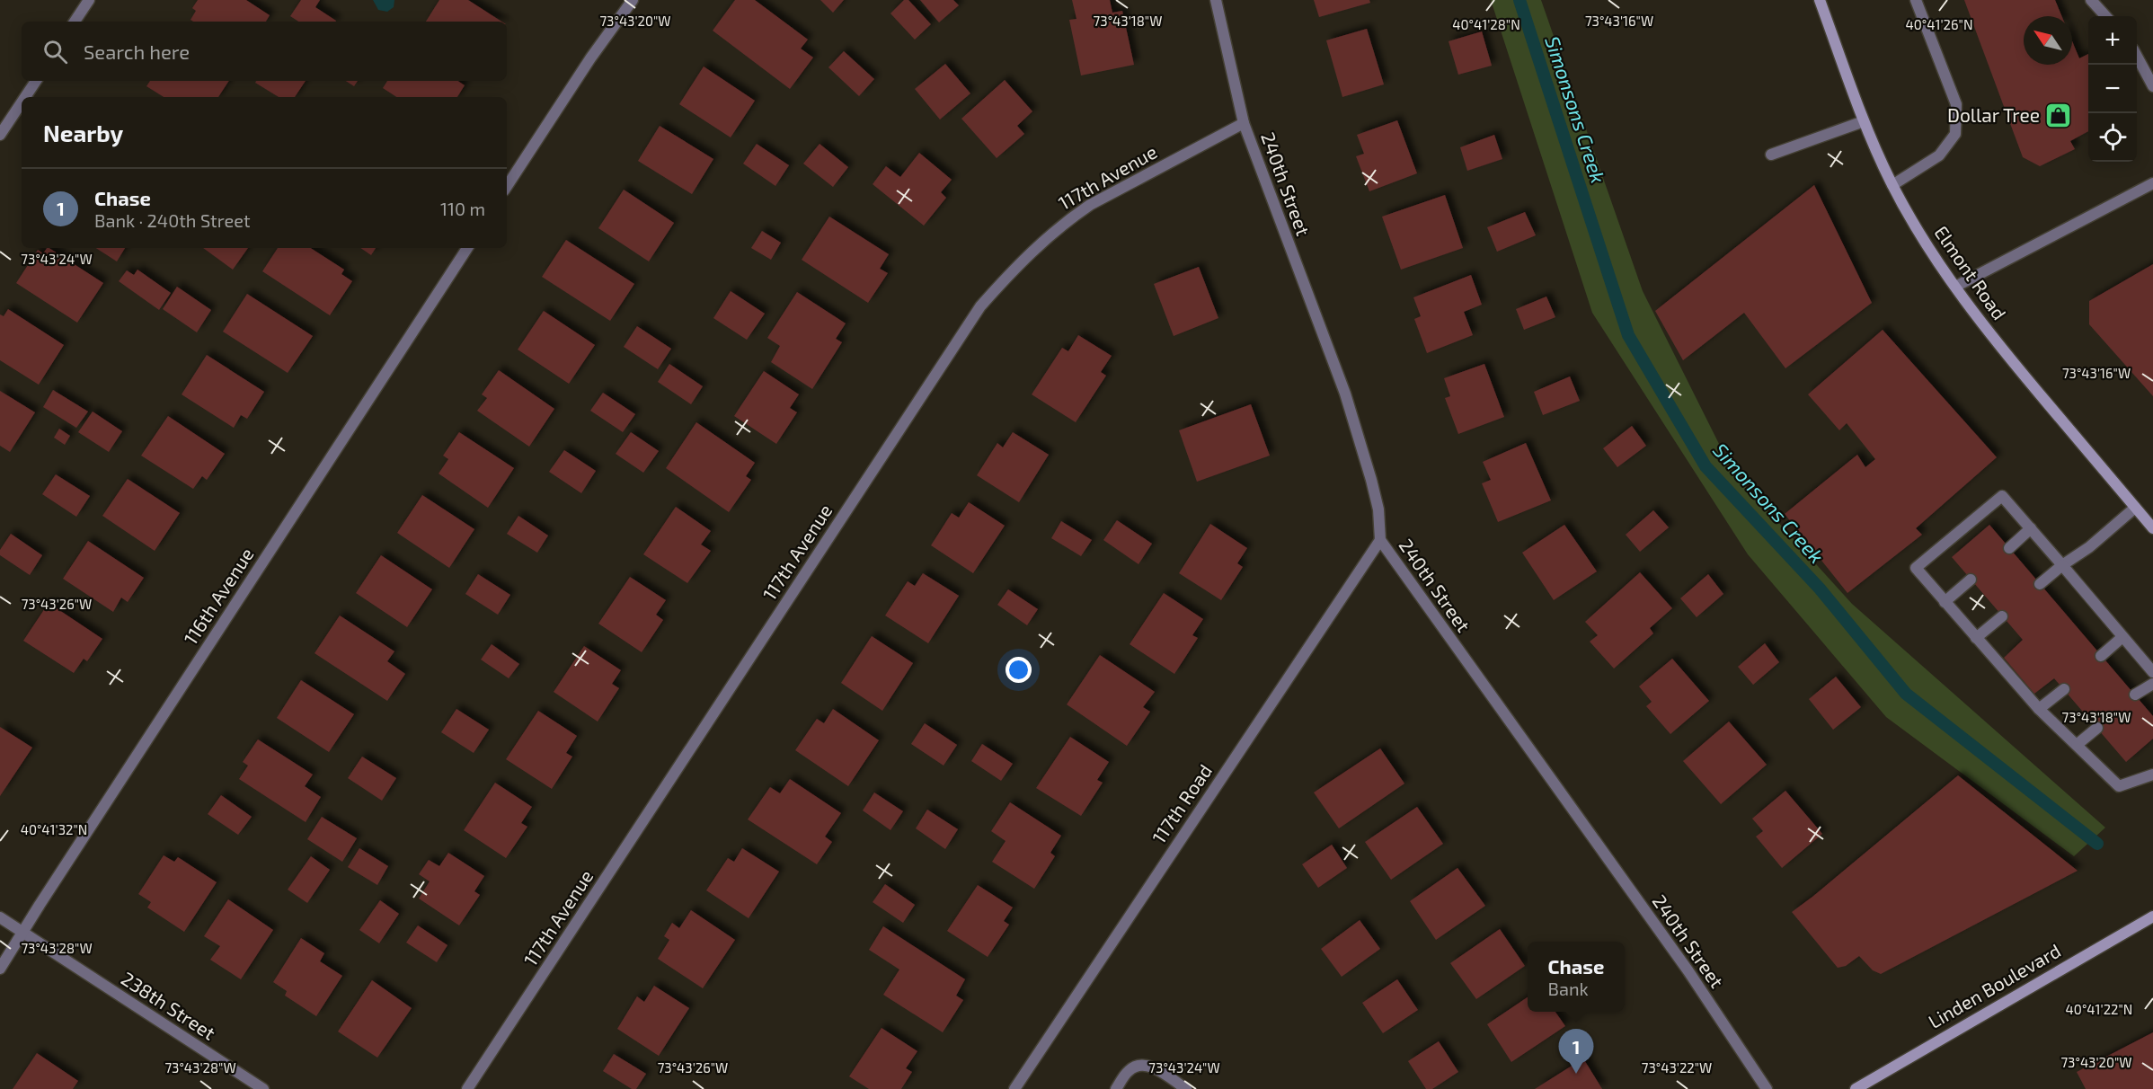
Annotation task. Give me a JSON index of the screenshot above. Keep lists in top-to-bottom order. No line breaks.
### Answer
{"streets":{"main road":["Elmont Road","Linden Boulevard"],"street":["117th Avenue","240th Street","116th Avenue","117th Road","238th Street"]},"crossings":[["117th Avenue","240th Street"],["240th Street","117th Road"],["116th Avenue","238th Street"]],"water":["Simonsons Creek"],"places":{"shop":["Dollar Tree"]},"north":"top left","page":{"map_buttons":["+","−"],"search":"Search here","heading":"Nearby","list":[{"mark":"1","name":"Chase","note":"Bank · 240th Street","value":"110 m"}],"popup":["Chase","Bank"],"pins":"1"},"coordinates":["73°43'18\"W","73°43'16\"W","73°43'20\"W","40°41'28\"N","40°41'26\"N","73°43'24\"W","73°43'26\"W","40°41'32\"N","73°43'28\"W","40°41'22\"N","73°43'22\"W"]}
